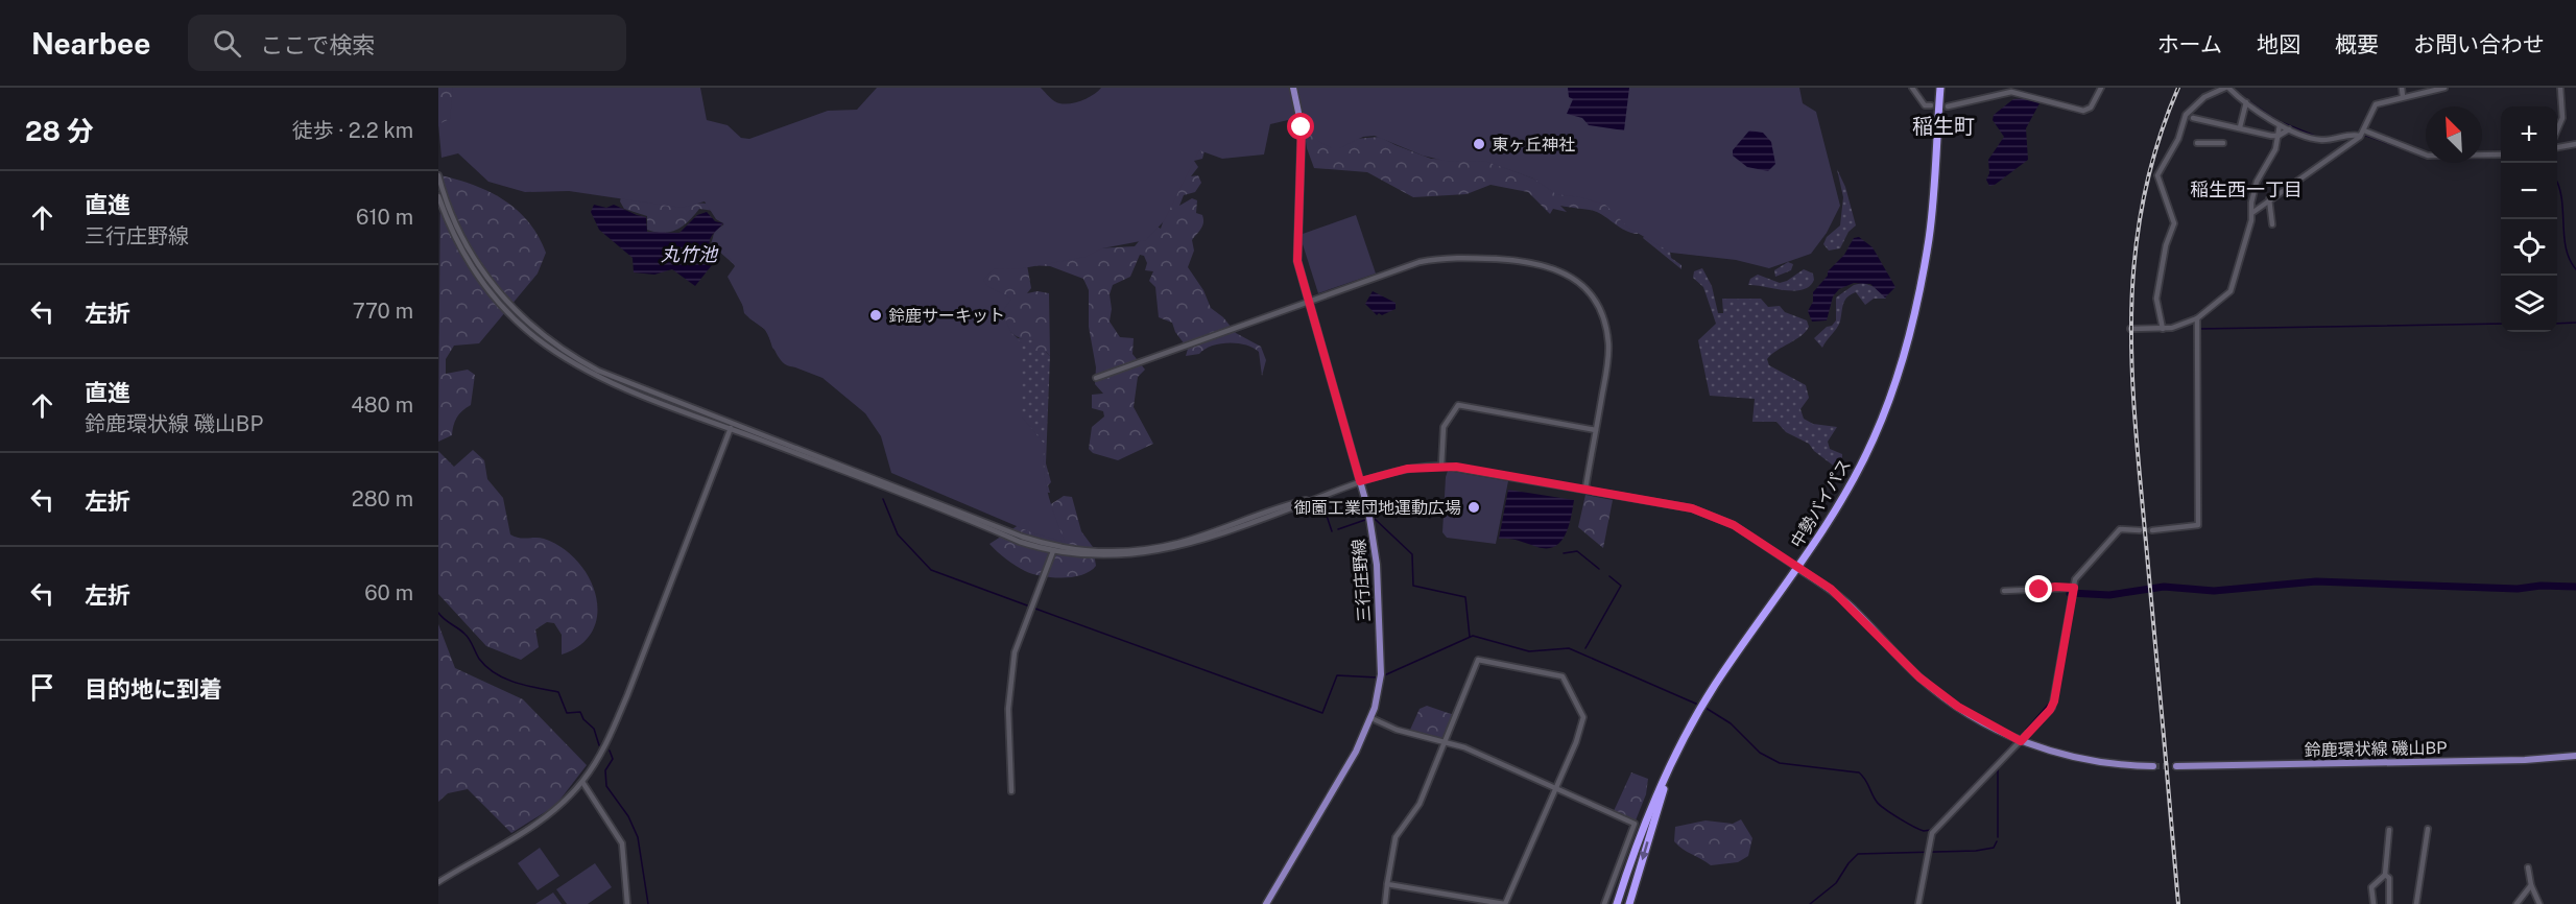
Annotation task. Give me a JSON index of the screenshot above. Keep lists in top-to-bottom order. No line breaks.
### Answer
{"streets":{"highway":["中勢バイパス"],"main road":["三行庄野線","鈴鹿環状線 磯山BP"]},"districts":["稲生町","稲生西一丁目"],"water":["丸竹池"],"places":["東ヶ丘神社","鈴鹿サーキット","御薗工業団地運動広場"],"north":"top left","page":{"header":"Nearbee","search":"ここで検索","nav":["ホーム","地図","概要","お問い合わせ"],"heading":["28 分","徒歩 · 2.2 km"],"map_buttons":["+","−"],"list":[["直進","三行庄野線","610 m"],["左折","770 m"],["直進","鈴鹿環状線 磯山BP","480 m"],["左折","280 m"],["左折","60 m"],"目的地に到着"]}}
